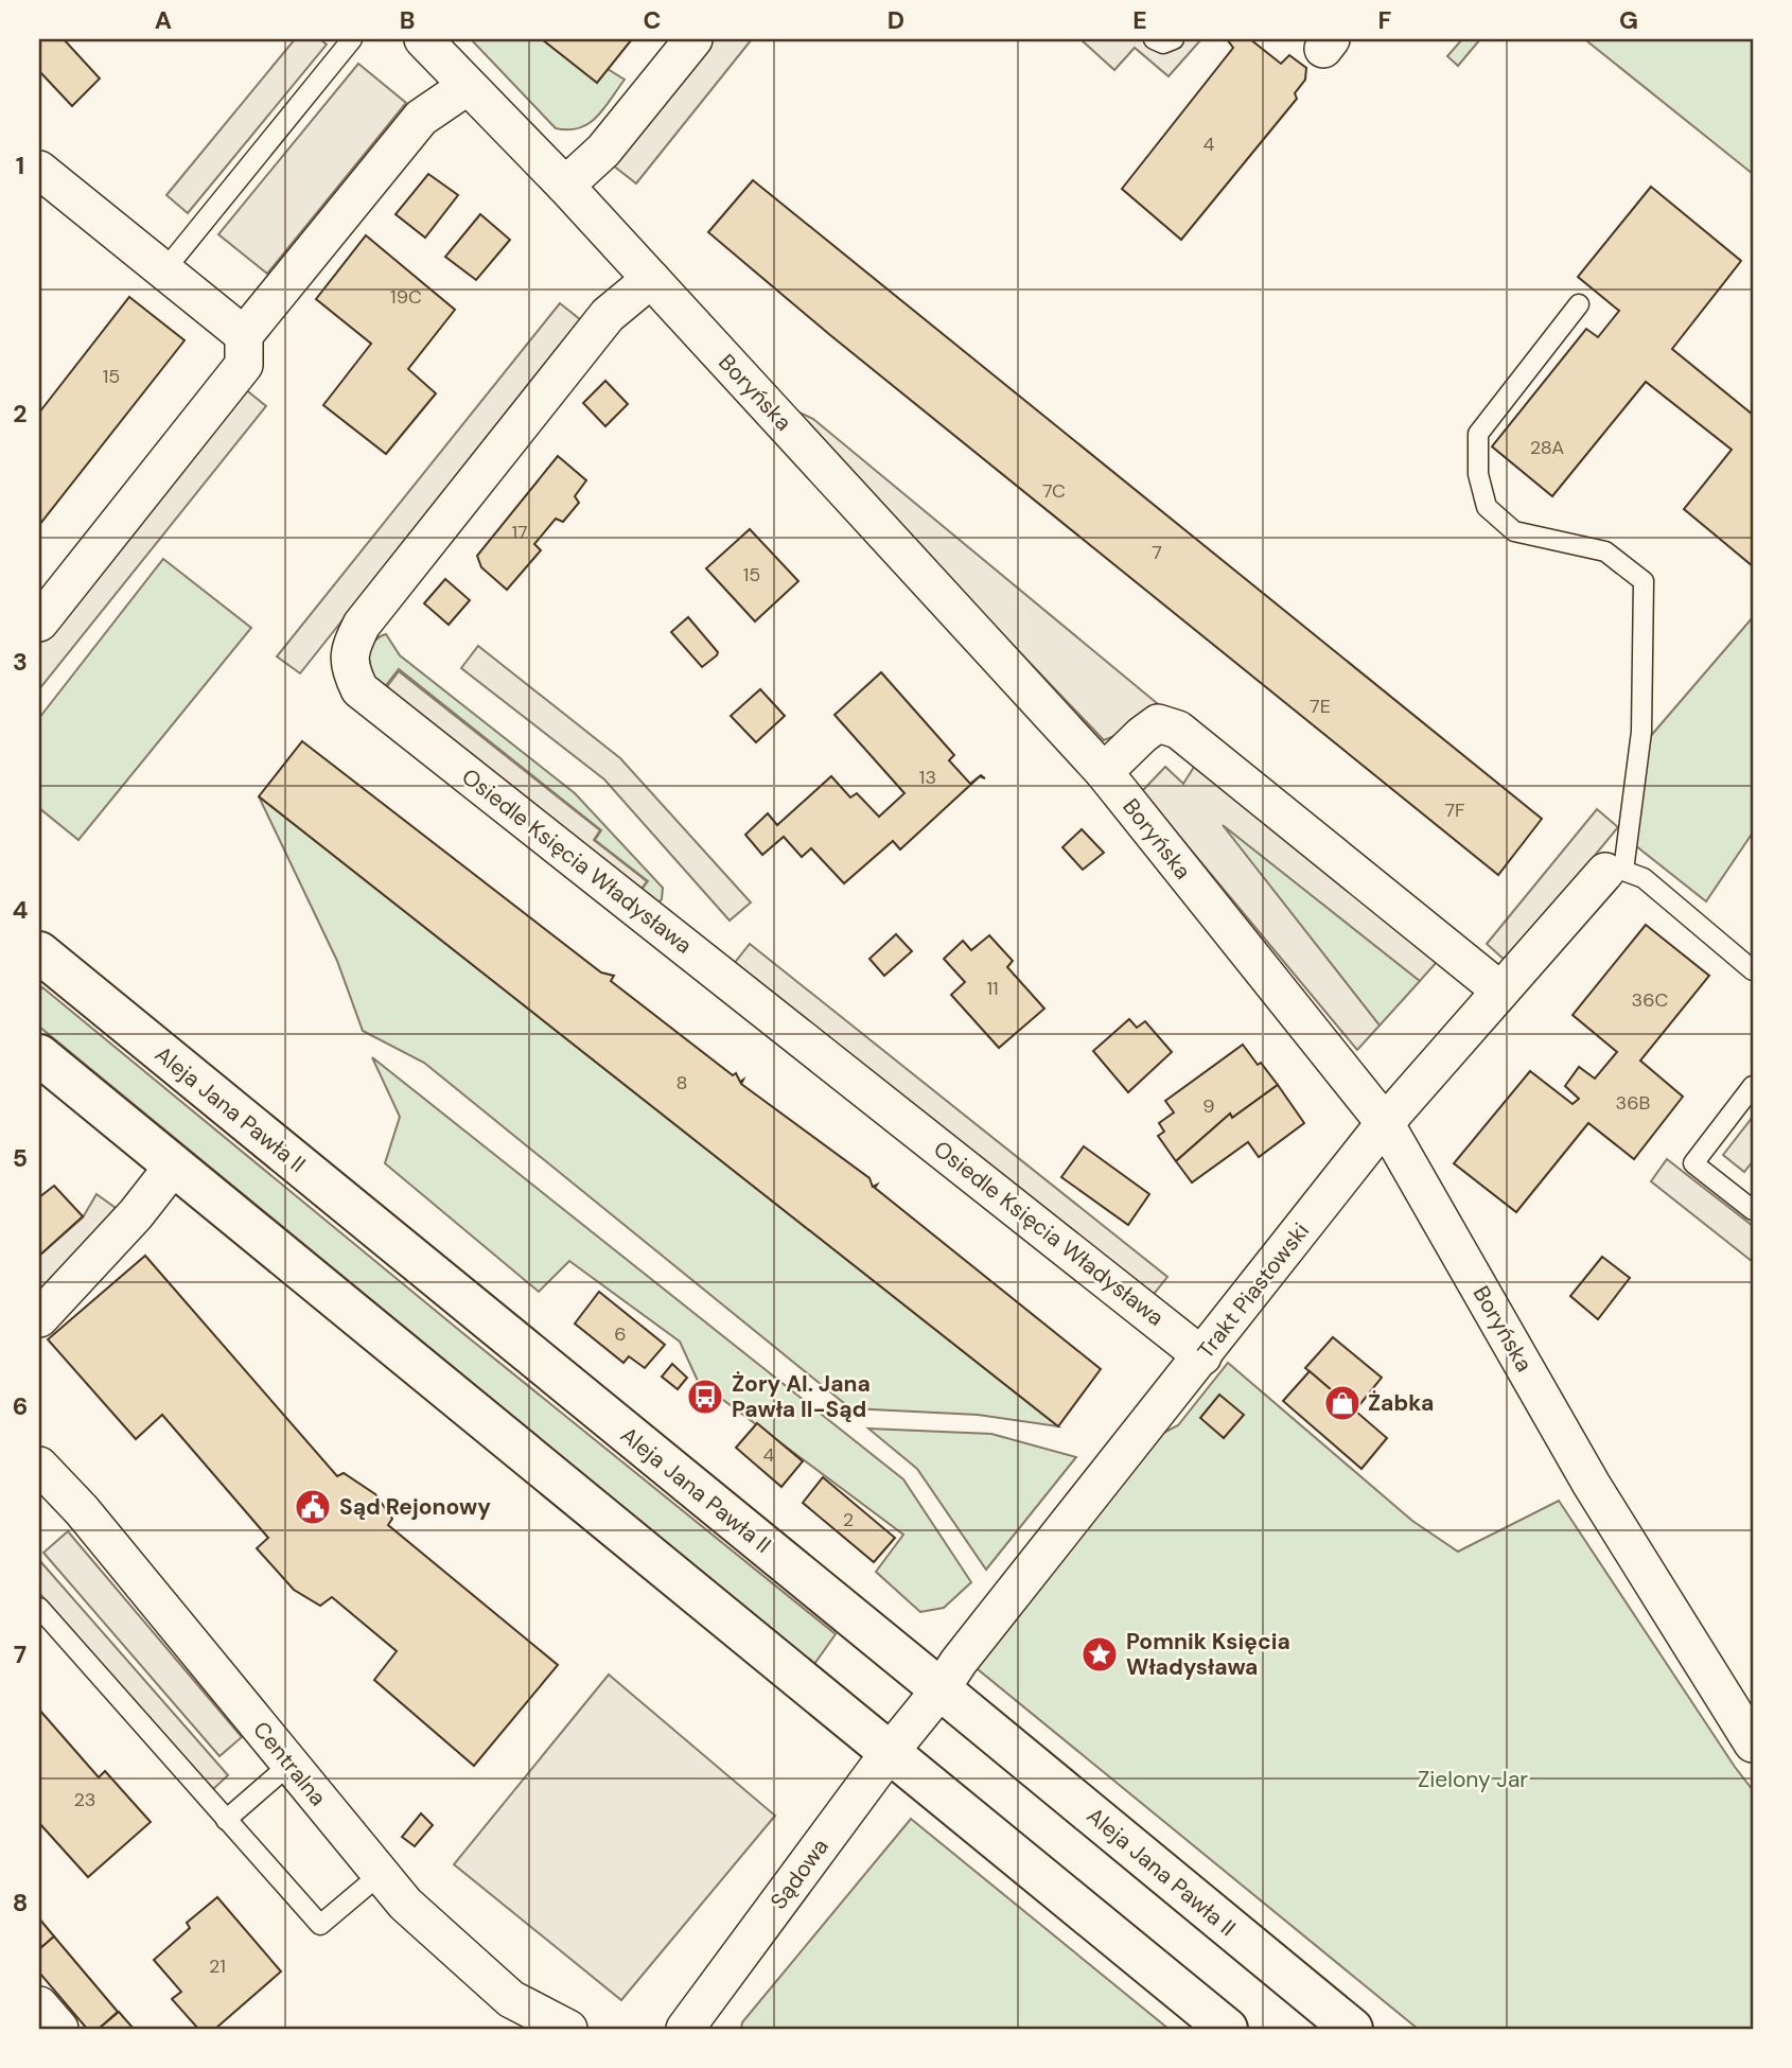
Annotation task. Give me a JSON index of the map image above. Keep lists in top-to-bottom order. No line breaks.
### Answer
{"streets":{"street":["Boryńska","Osiedle Księcia Władysława","Aleja Jana Pawła II","Trakt Piastowski","Centralna","Sądowa"]},"crossings":[["Boryńska","Osiedle Księcia Władysława"],["Boryńska","Trakt Piastowski"],["Osiedle Księcia Władysława","Trakt Piastowski"],["Aleja Jana Pawła II","Trakt Piastowski"],["Trakt Piastowski","Sądowa"]],"parks":["Zielony Jar"],"places":{"bus stop":["Żory Al. Jana Pawła II-Sąd"],"shop":["Żabka"],"public building":["Sąd Rejonowy"],"place":["Pomnik Księcia Władysława"]},"house_numbers":["4","19C","15","28A","7C","17","7","15","7E","13","7F","11","36C","8","36B","9","6","4","2","23","21"],"grid":{"columns":["A","B","C","D","E","F","G"],"rows":["1","2","3","4","5","6","7","8"]}}
